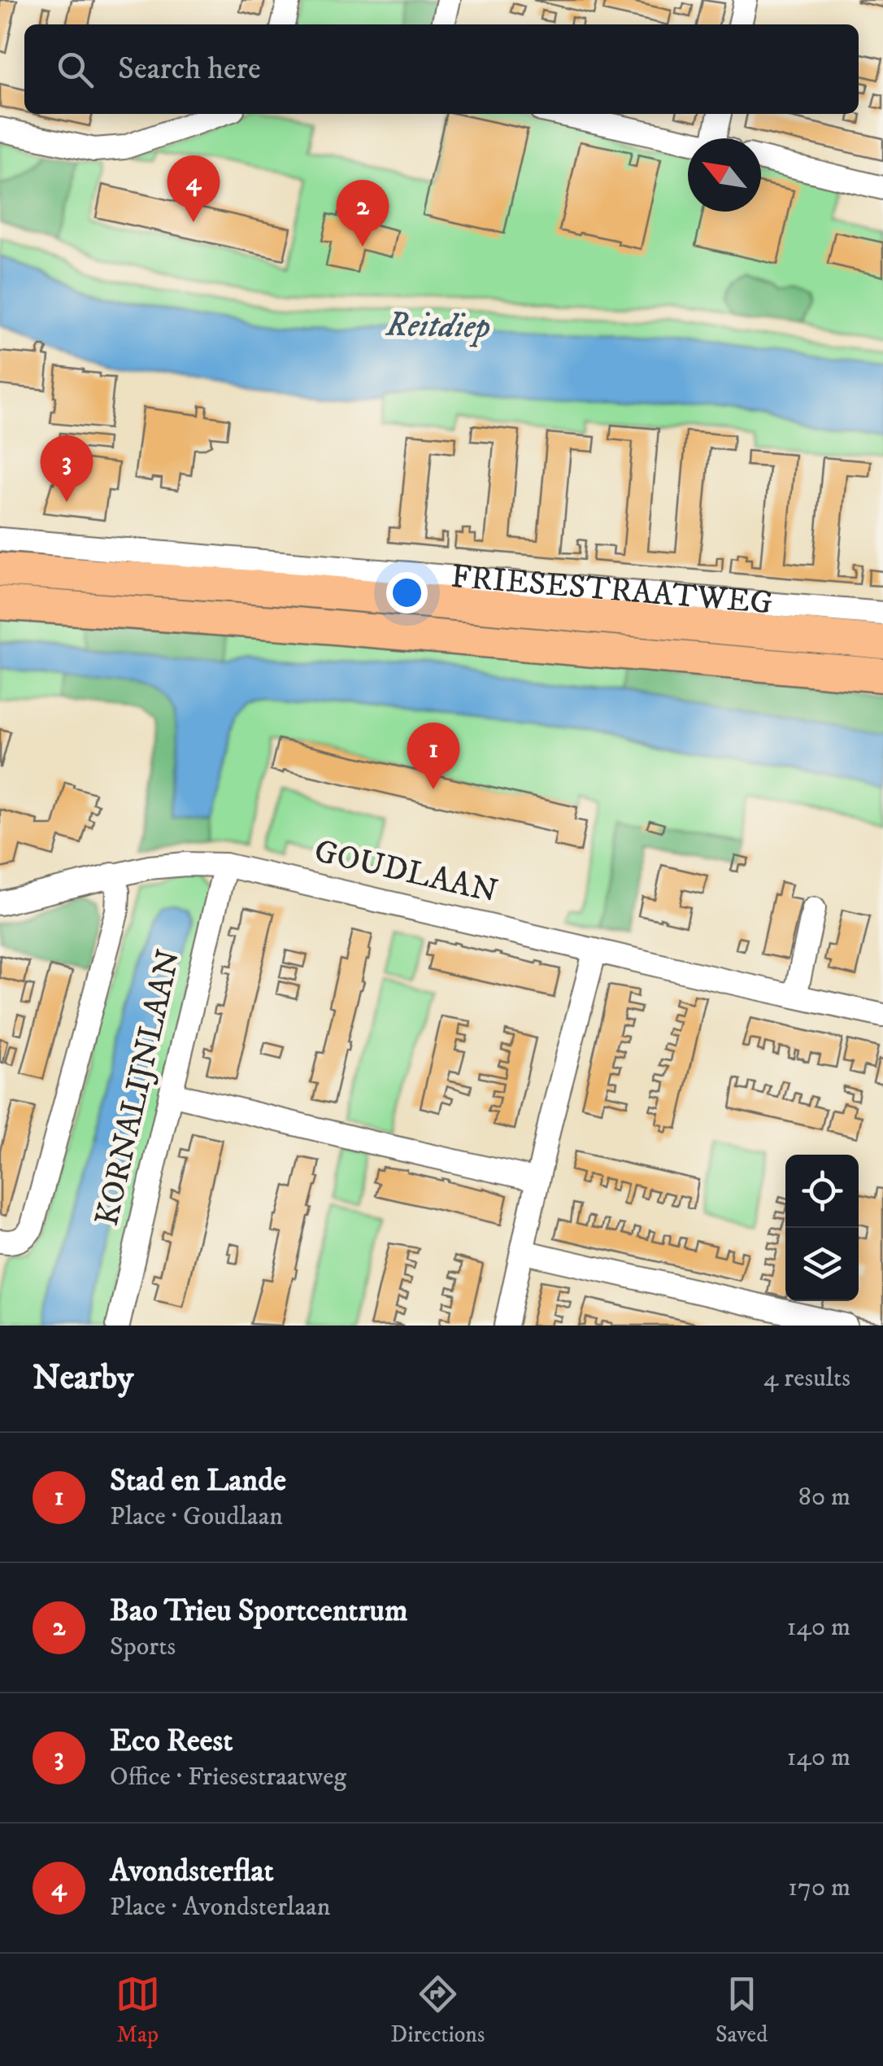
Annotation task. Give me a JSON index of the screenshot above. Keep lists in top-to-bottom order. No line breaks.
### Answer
{"streets":{"highway":["FRIESESTRAATWEG"],"street":["GOUDLAAN","KORNALIJNLAAN"]},"crossings":[["GOUDLAAN","KORNALIJNLAAN"]],"water":["Reitdiep"],"north":"top left","page":{"search":"Search here","pins":["4","2","3","1"],"heading":["Nearby","4 results"],"list":[{"mark":"1","name":"Stad en Lande","note":"Place · Goudlaan","value":"80 m"},{"mark":"2","name":"Bao Trieu Sportcentrum","note":"Sports","value":"140 m"},{"mark":"3","name":"Eco Reest","note":"Office · Friesestraatweg","value":"140 m"},{"mark":"4","name":"Avondsterflat","note":"Place · Avondsterlaan","value":"170 m"}],"nav":["Map","Directions","Saved"]}}
